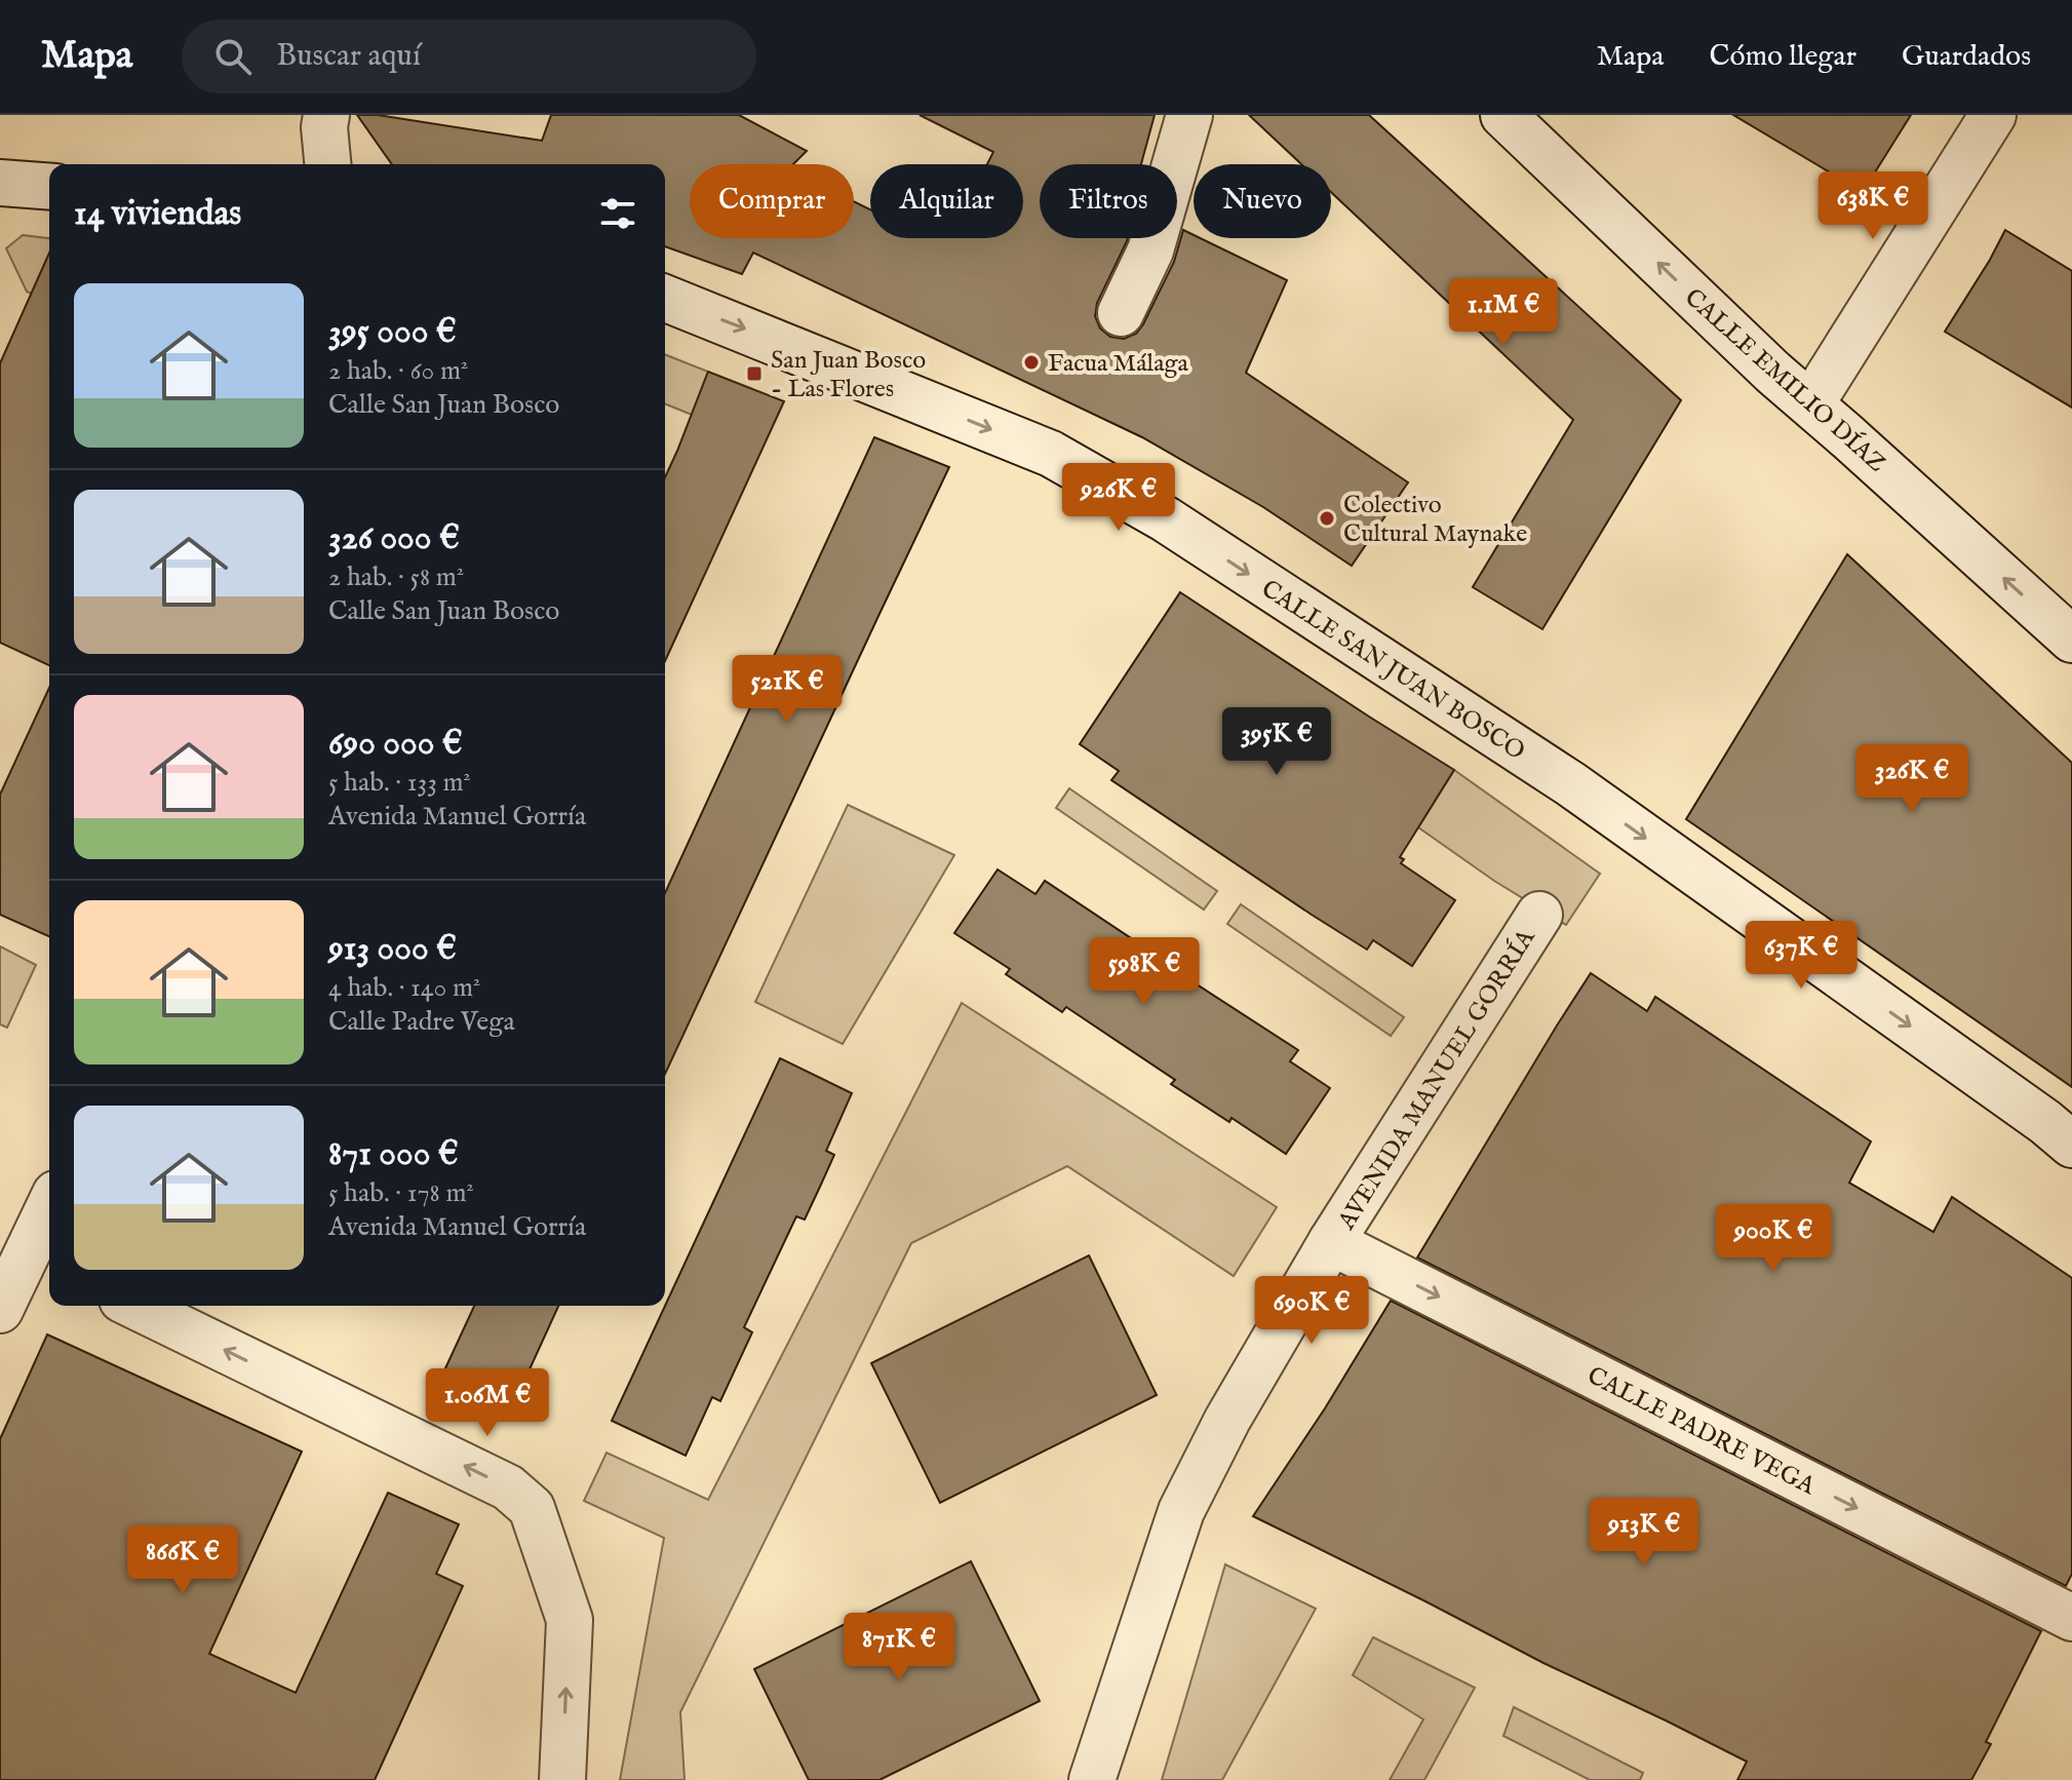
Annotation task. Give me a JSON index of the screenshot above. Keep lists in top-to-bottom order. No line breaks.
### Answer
{"streets":{"street":["CALLE EMILIO DÍAZ","CALLE SAN JUAN BOSCO","AVENIDA MANUEL GORRÍA","CALLE PADRE VEGA"]},"crossings":[["AVENIDA MANUEL GORRÍA","CALLE PADRE VEGA"]],"one_way":["CALLE EMILIO DÍAZ","CALLE SAN JUAN BOSCO","CALLE PADRE VEGA"],"places":{"other":["Facua Málaga","Colectivo Cultural Maynake"],"transit":["San Juan Bosco - Las Flores"]},"page":{"header":"Mapa","search":"Buscar aquí","nav":["Mapa","Cómo llegar","Guardados"],"chip":["Comprar","Alquilar","Filtros","Nuevo"],"heading":"14 viviendas","price":["638K €","1.1M €","926K €","521K €","395K €","326K €","637K €","598K €","900K €","690K €","1.06M €","913K €","866K €","871K €"],"list":[{"name":"395 000 €","note":"2 hab. · 60 m² · Calle San Juan Bosco"},{"name":"326 000 €","note":"2 hab. · 58 m² · Calle San Juan Bosco"},{"name":"690 000 €","note":"5 hab. · 133 m² · Avenida Manuel Gorría"},{"name":"913 000 €","note":"4 hab. · 140 m² · Calle Padre Vega"},{"name":"871 000 €","note":"5 hab. · 178 m² · Avenida Manuel Gorría"}]}}
